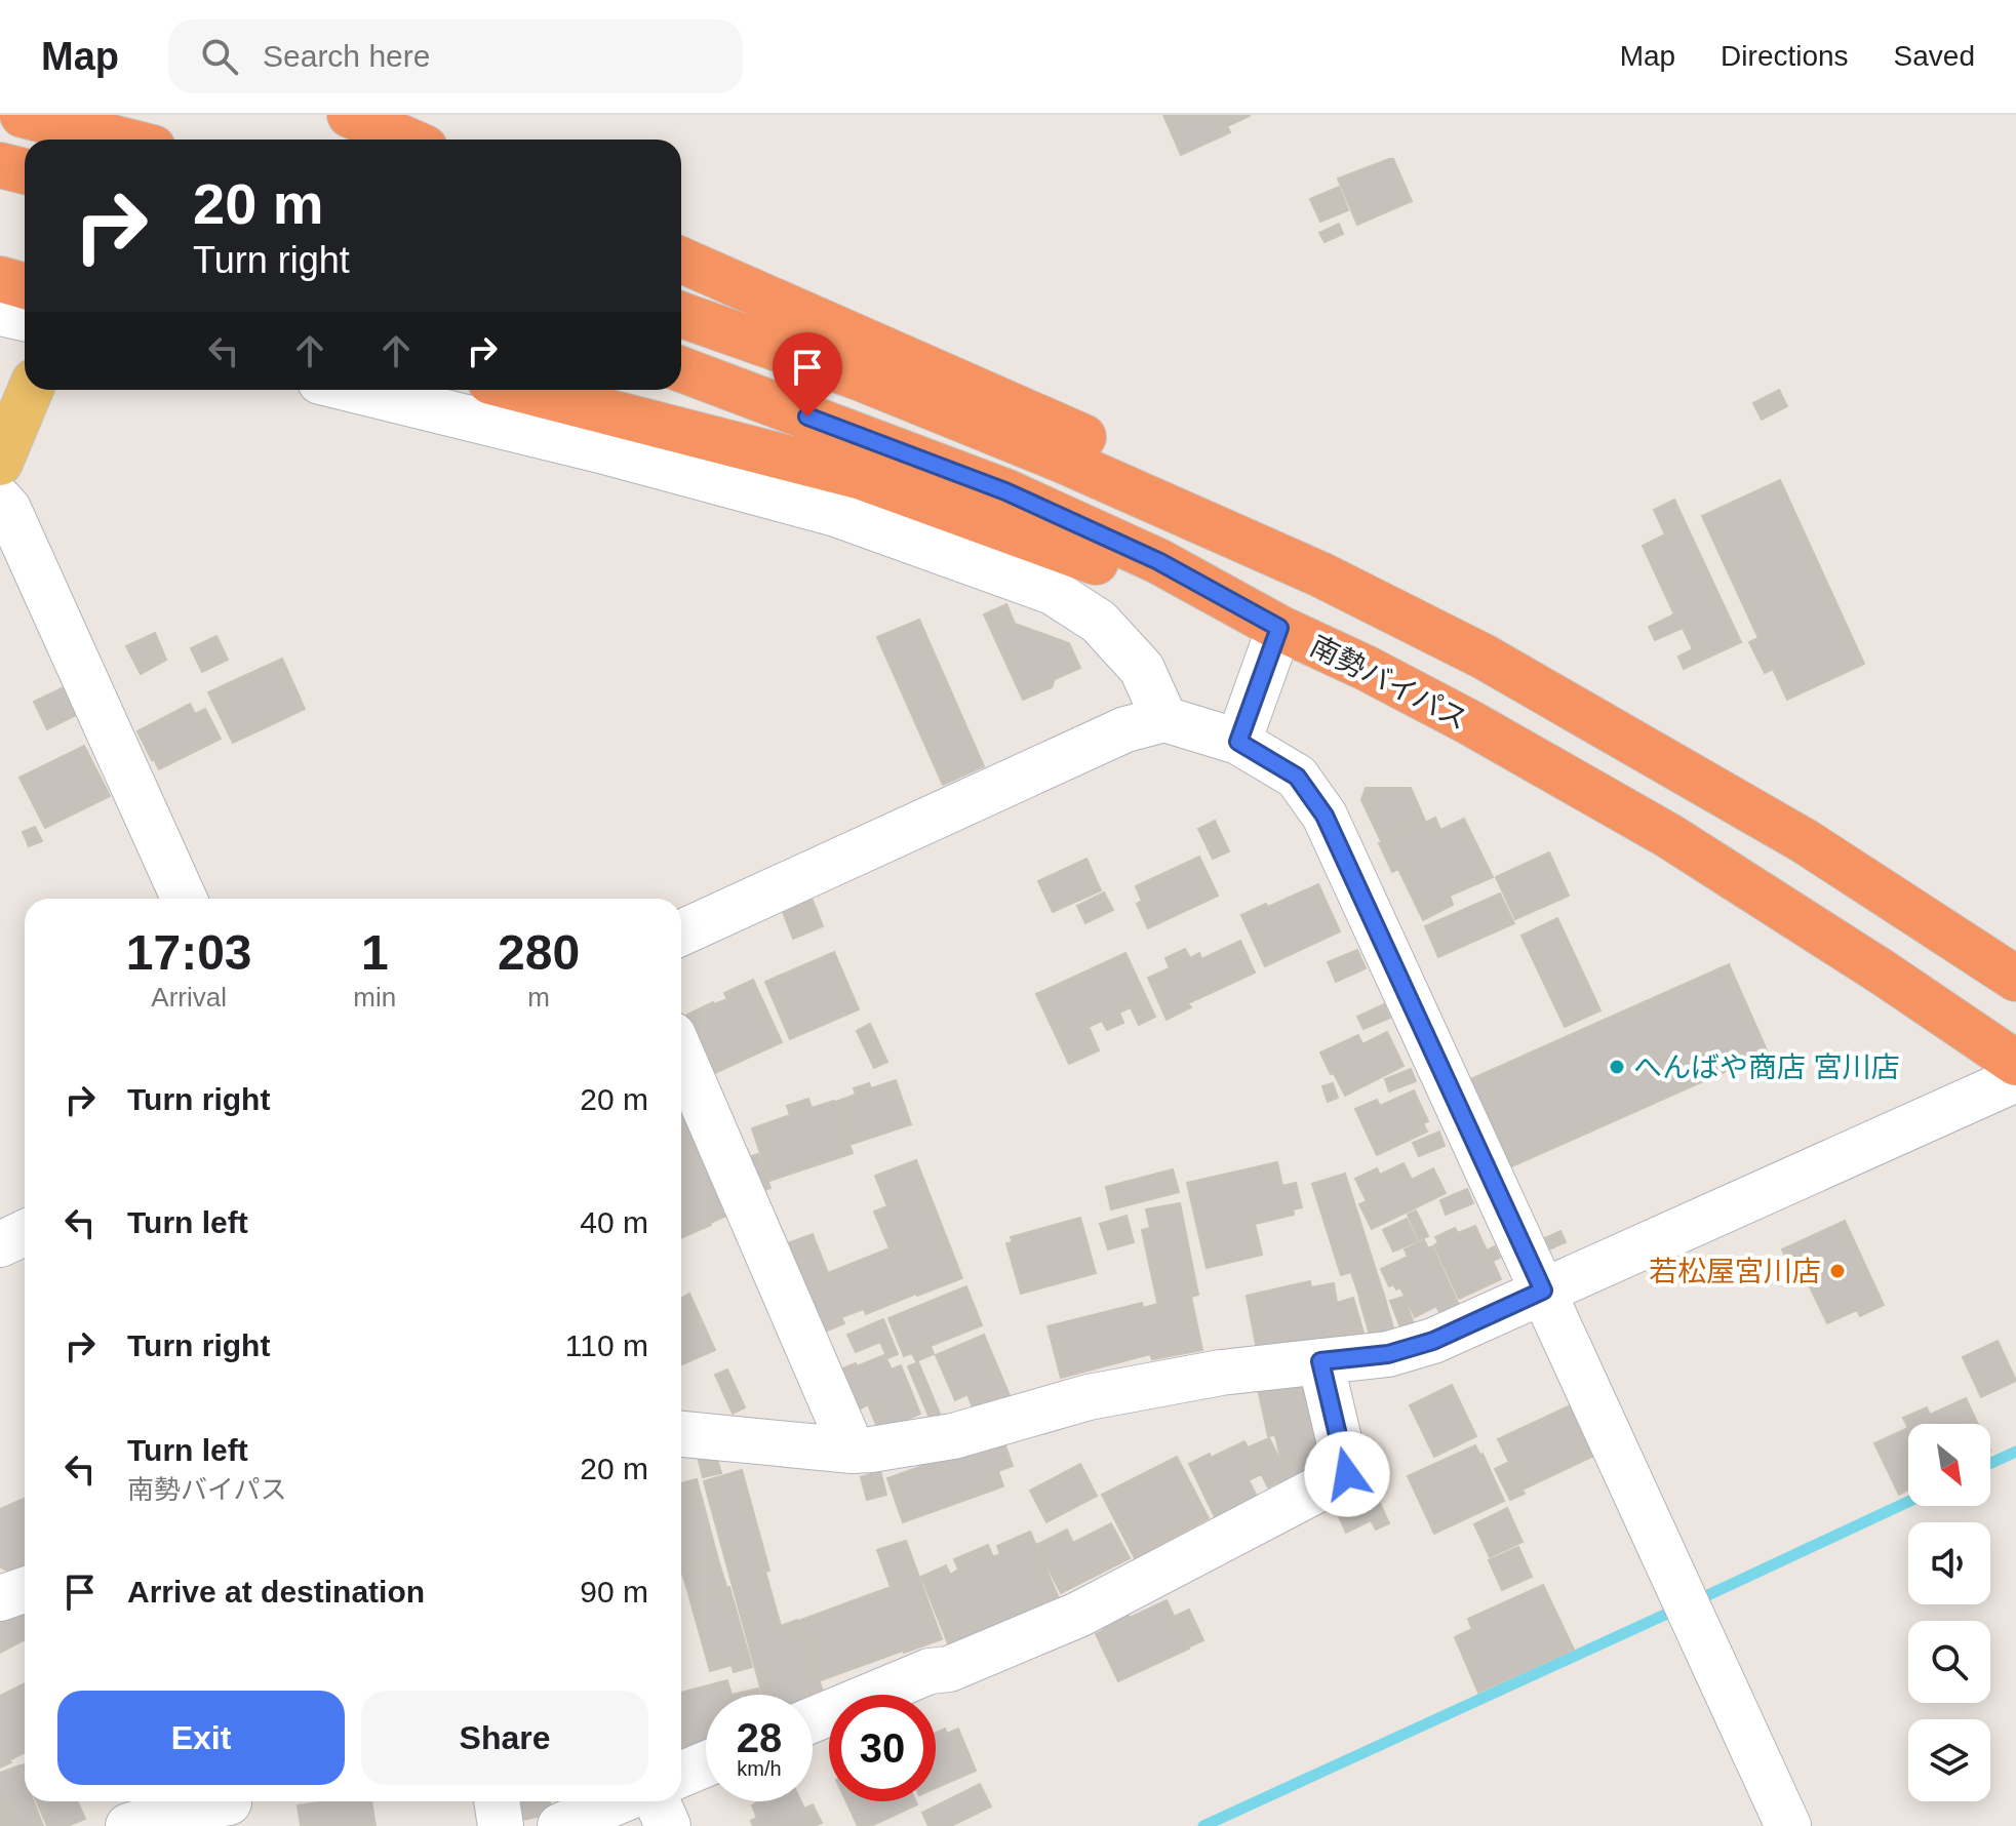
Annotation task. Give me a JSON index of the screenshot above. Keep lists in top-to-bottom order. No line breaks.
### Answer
{"streets":{"highway":["南勢バイパス"]},"places":["へんばや商店 宮川店","若松屋宮川店"],"north":"bottom right","page":{"header":"Map","search":"Search here","nav":["Map","Directions","Saved"],"turn":["20 m","Turn right"],"eta":["17:03","Arrival","1","min","280","m"],"list":[{"name":"Turn right","value":"20 m"},{"name":"Turn left","value":"40 m"},{"name":"Turn right","value":"110 m"},{"name":"Turn left","note":"南勢バイパス","value":"20 m"},{"name":"Arrive at destination","value":"90 m"}],"buttons":["Exit","Share"],"speed":"28 km/h","limit":"30"}}
